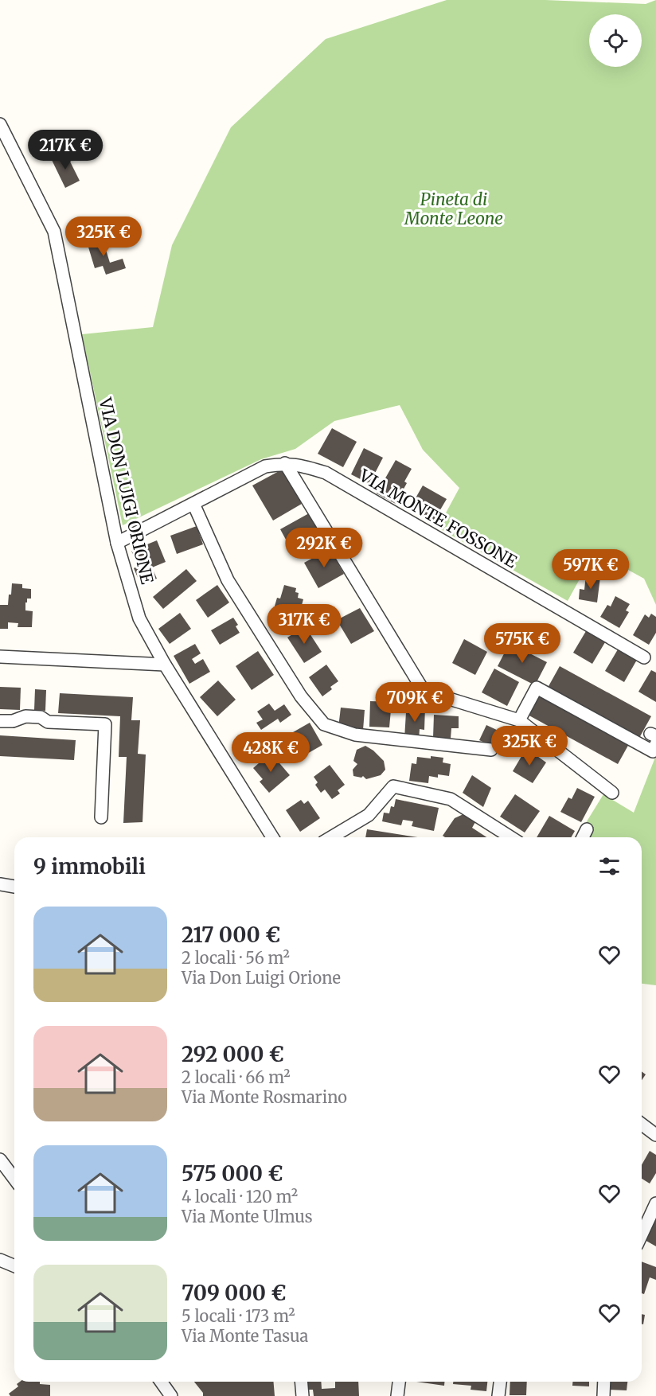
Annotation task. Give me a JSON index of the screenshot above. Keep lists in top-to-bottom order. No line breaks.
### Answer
{"streets":{"street":["VIA DON LUIGI ORIONE","VIA MONTE FOSSONE"]},"parks":["Pineta di Monte Leone"],"page":{"price":["217K €","325K €","292K €","597K €","317K €","575K €","709K €","325K €","428K €"],"heading":"9 immobili","list":[{"name":"217 000 €","note":"2 locali · 56 m² · Via Don Luigi Orione"},{"name":"292 000 €","note":"2 locali · 66 m² · Via Monte Rosmarino"},{"name":"575 000 €","note":"4 locali · 120 m² · Via Monte Ulmus"},{"name":"709 000 €","note":"5 locali · 173 m² · Via Monte Tasua"}]}}
